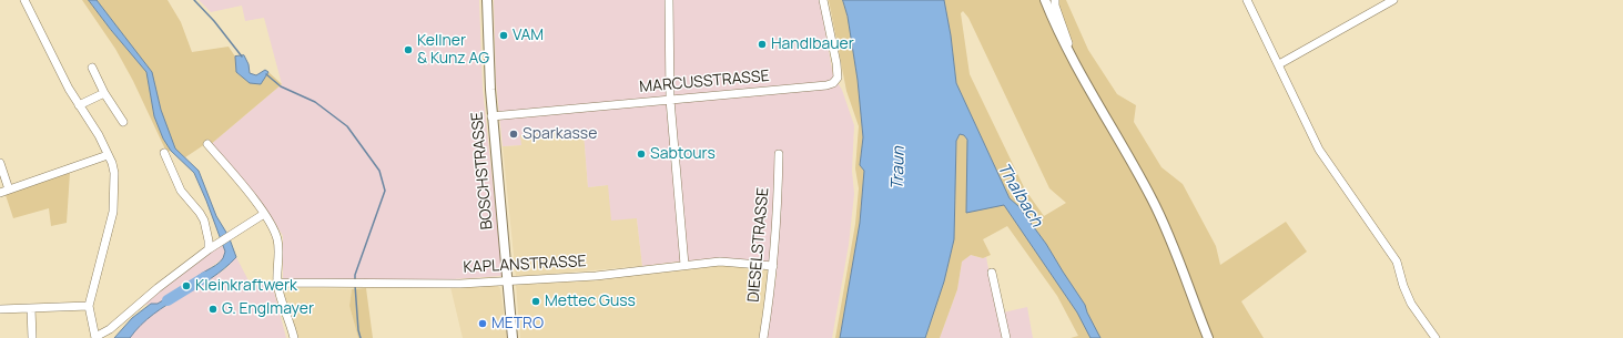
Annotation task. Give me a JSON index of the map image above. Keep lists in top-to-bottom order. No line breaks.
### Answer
{"streets":{"main road":["BOSCHSTRASSE"],"street":["MARCUSSTRASSE","DIESELSTRASSE","KAPLANSTRASSE"]},"crossings":[["MARCUSSTRASSE","BOSCHSTRASSE"],["BOSCHSTRASSE","KAPLANSTRASSE"],["DIESELSTRASSE","KAPLANSTRASSE"]],"water":["Traun","Thalbach"],"places":["VAM","Handlbauer","Kellner & Kunz AG","Sparkasse","Sabtours","Kleinkraftwerk","Mettec Guss","G. Englmayer","METRO"]}
